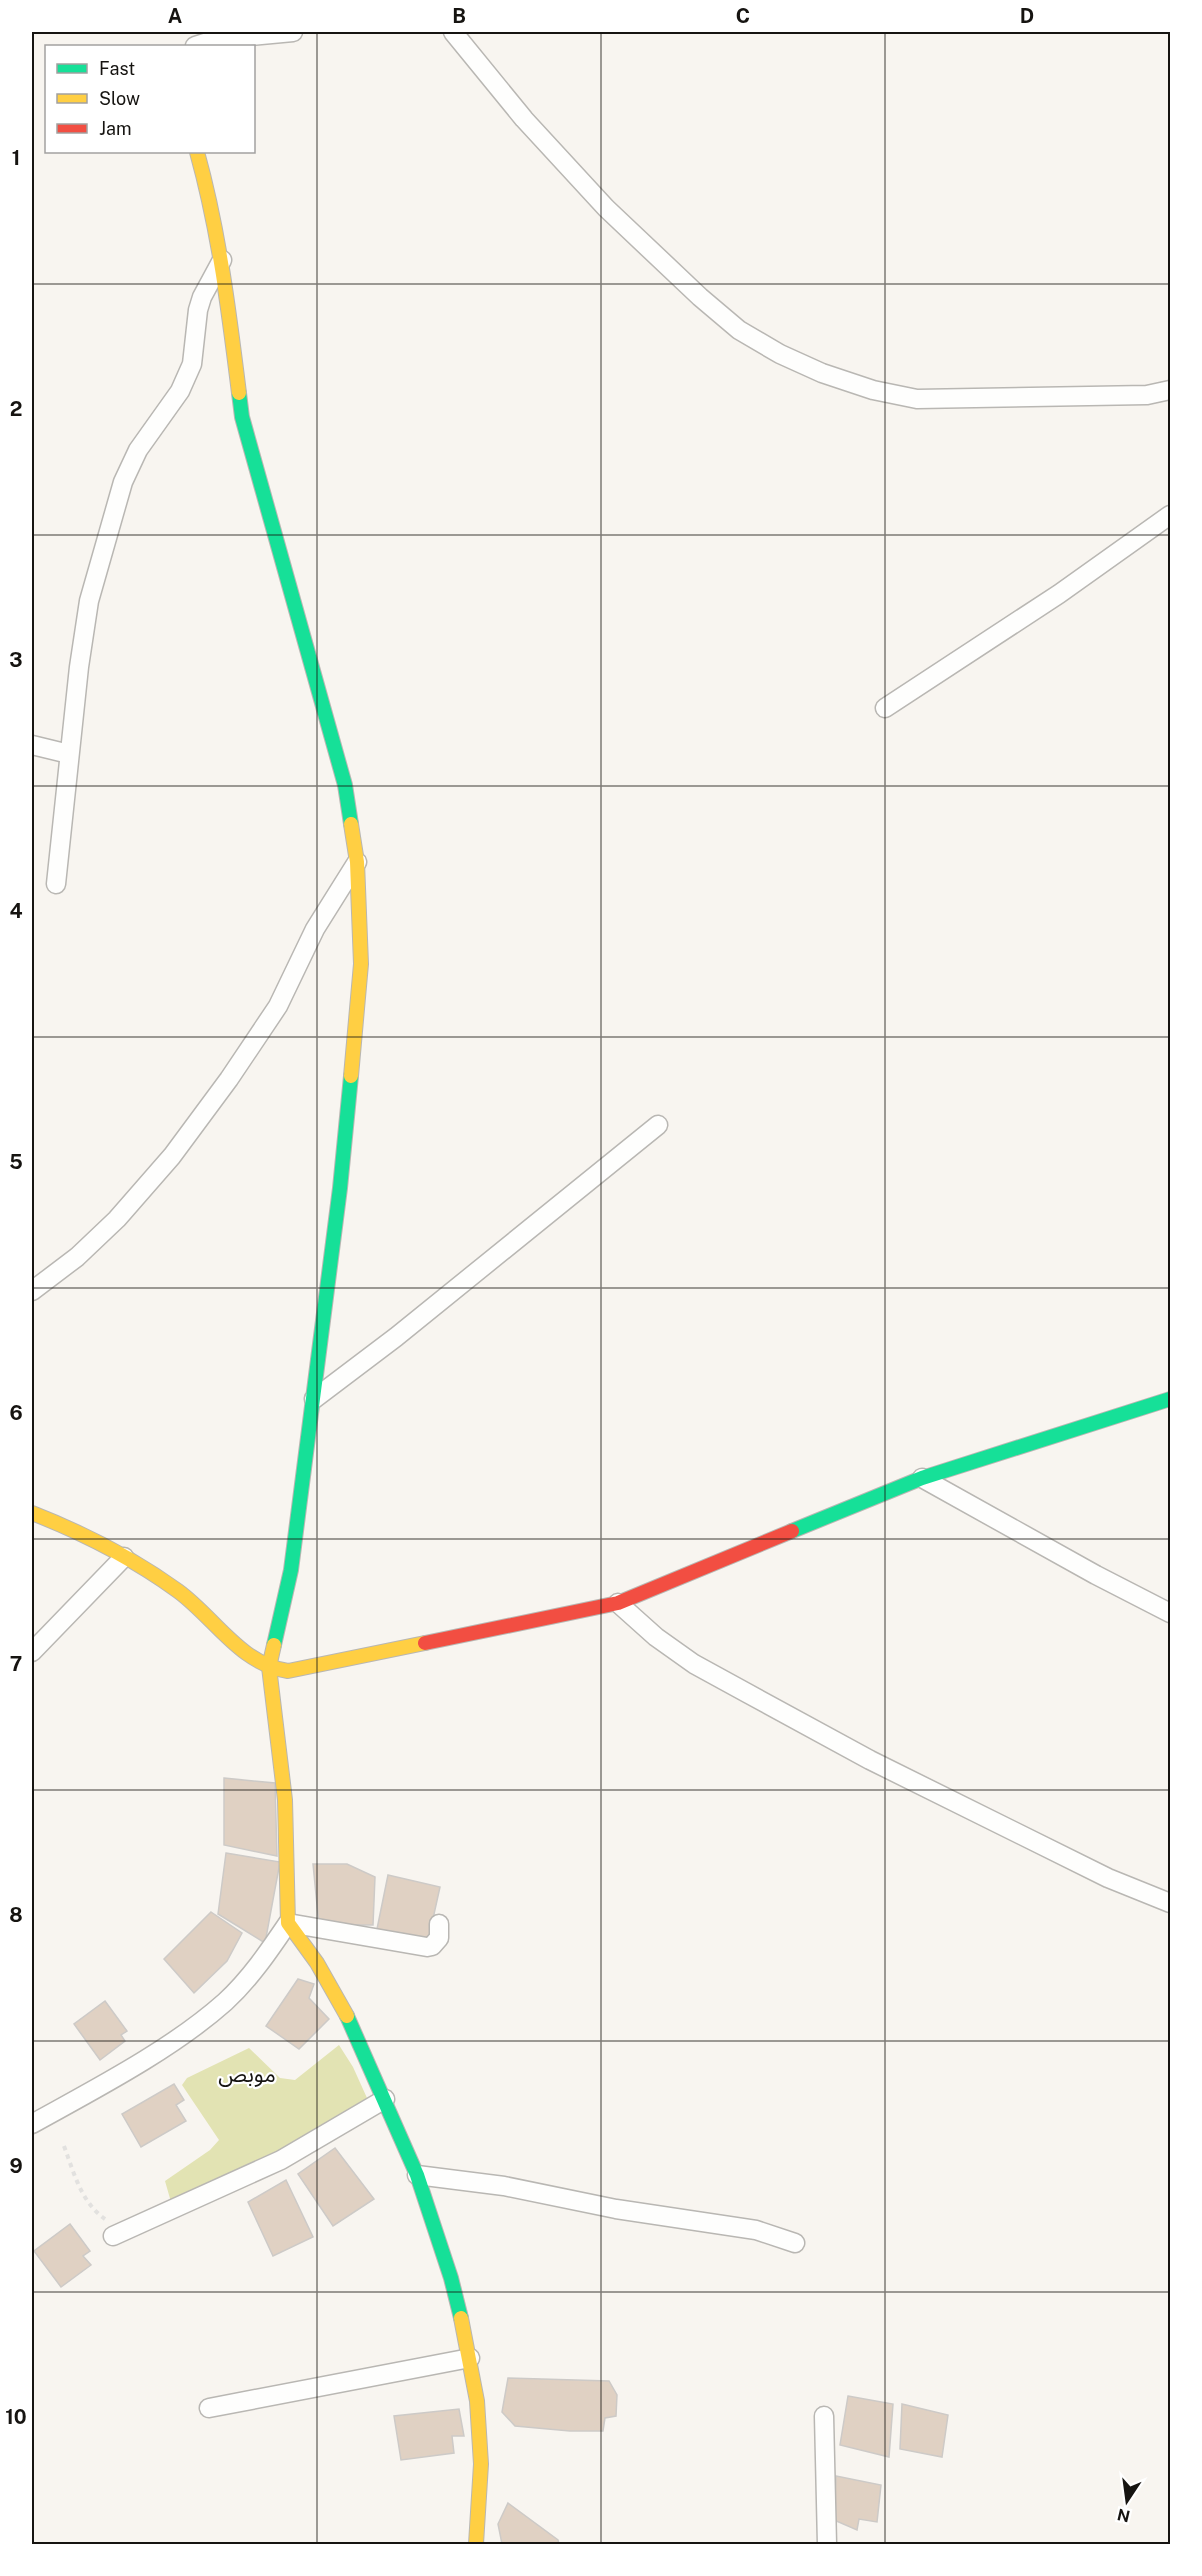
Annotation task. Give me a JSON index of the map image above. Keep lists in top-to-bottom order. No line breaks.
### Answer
{"districts":["موبص"],"legend":["Fast","Slow","Jam"],"north":"bottom","grid":{"columns":["A","B","C","D"],"rows":["1","2","3","4","5","6","7","8","9","10"]}}
